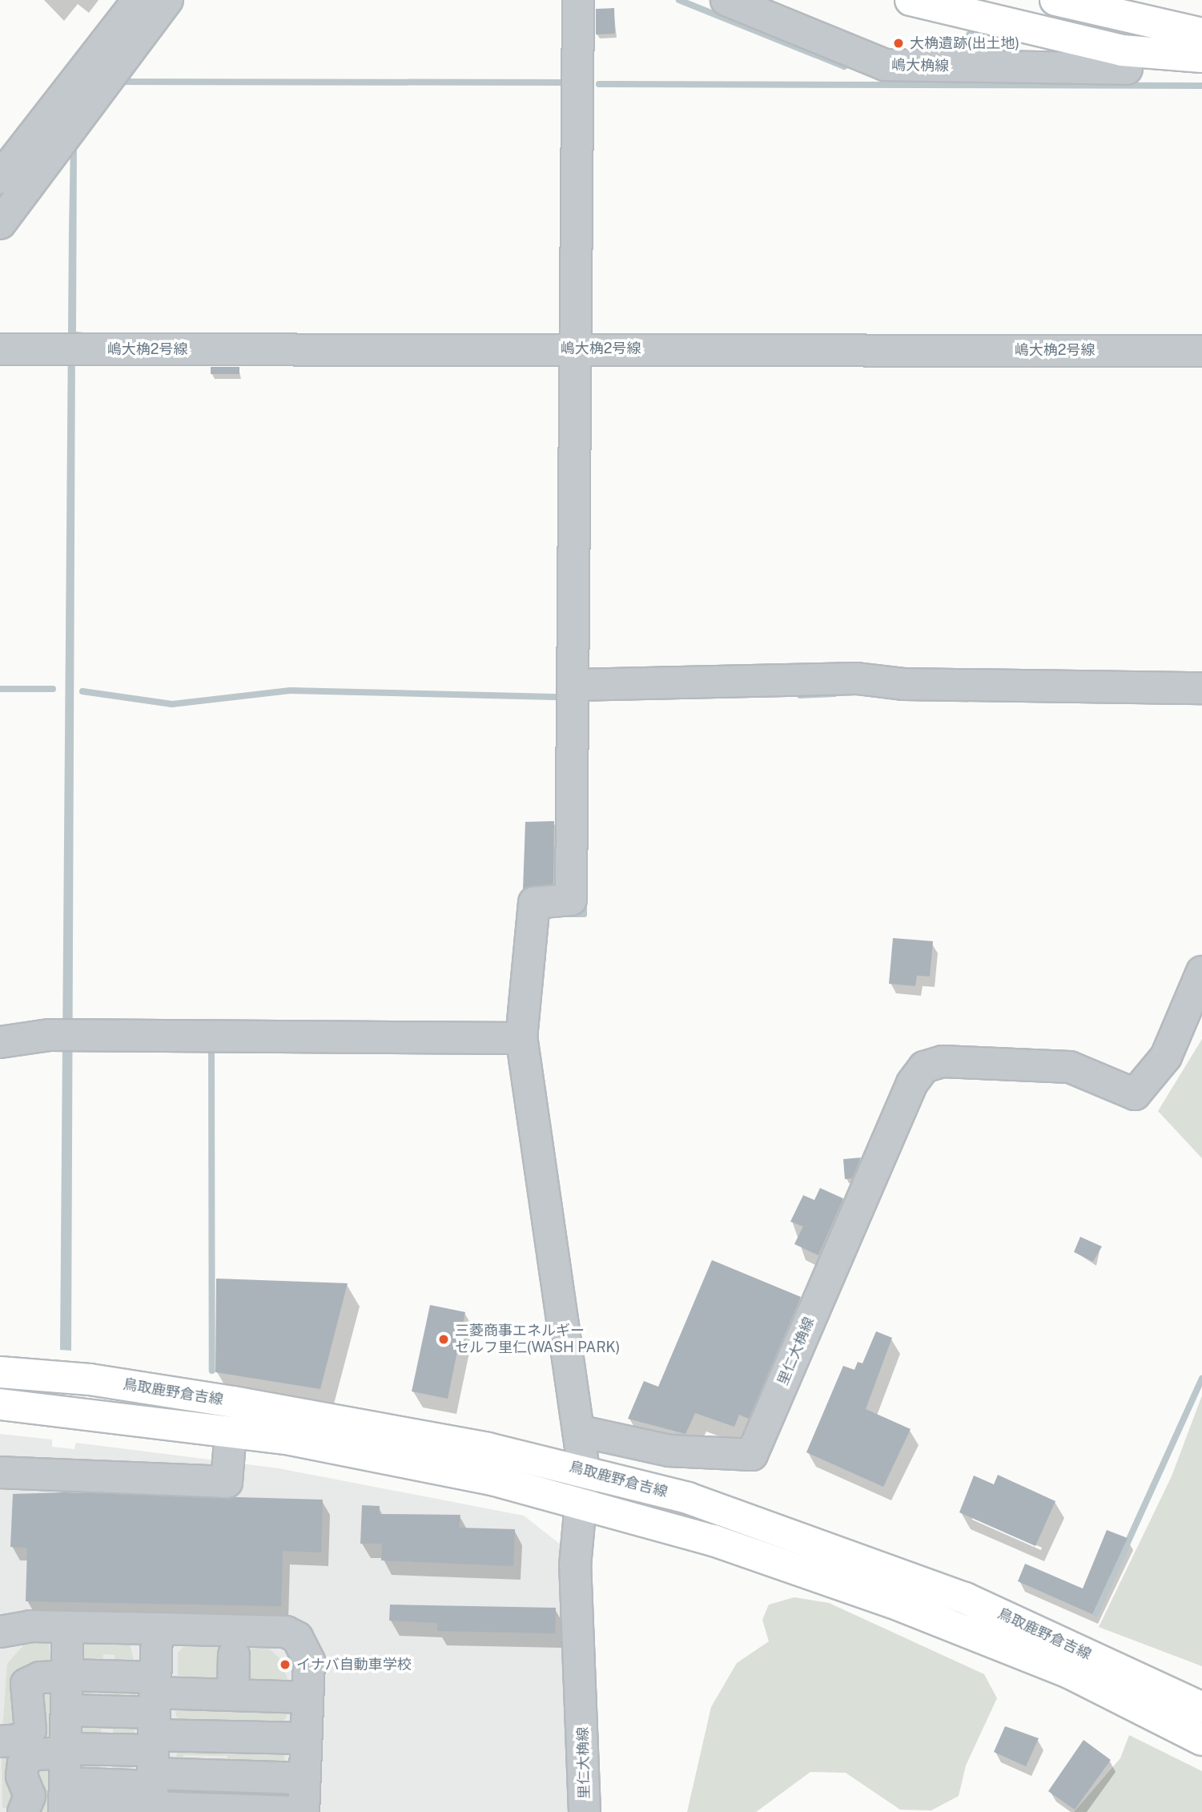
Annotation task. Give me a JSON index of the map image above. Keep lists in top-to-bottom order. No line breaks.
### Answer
{"streets":{"main road":["鳥取鹿野倉吉線"],"street":["嶋大桷線","嶋大桷2号線","里仁大桷線"]},"crossings":[["里仁大桷線","鳥取鹿野倉吉線"]],"places":["大桷遺跡(出土地)","三菱商事エネルギー セルフ里仁(WASH PARK)","イナバ自動車学校"]}
